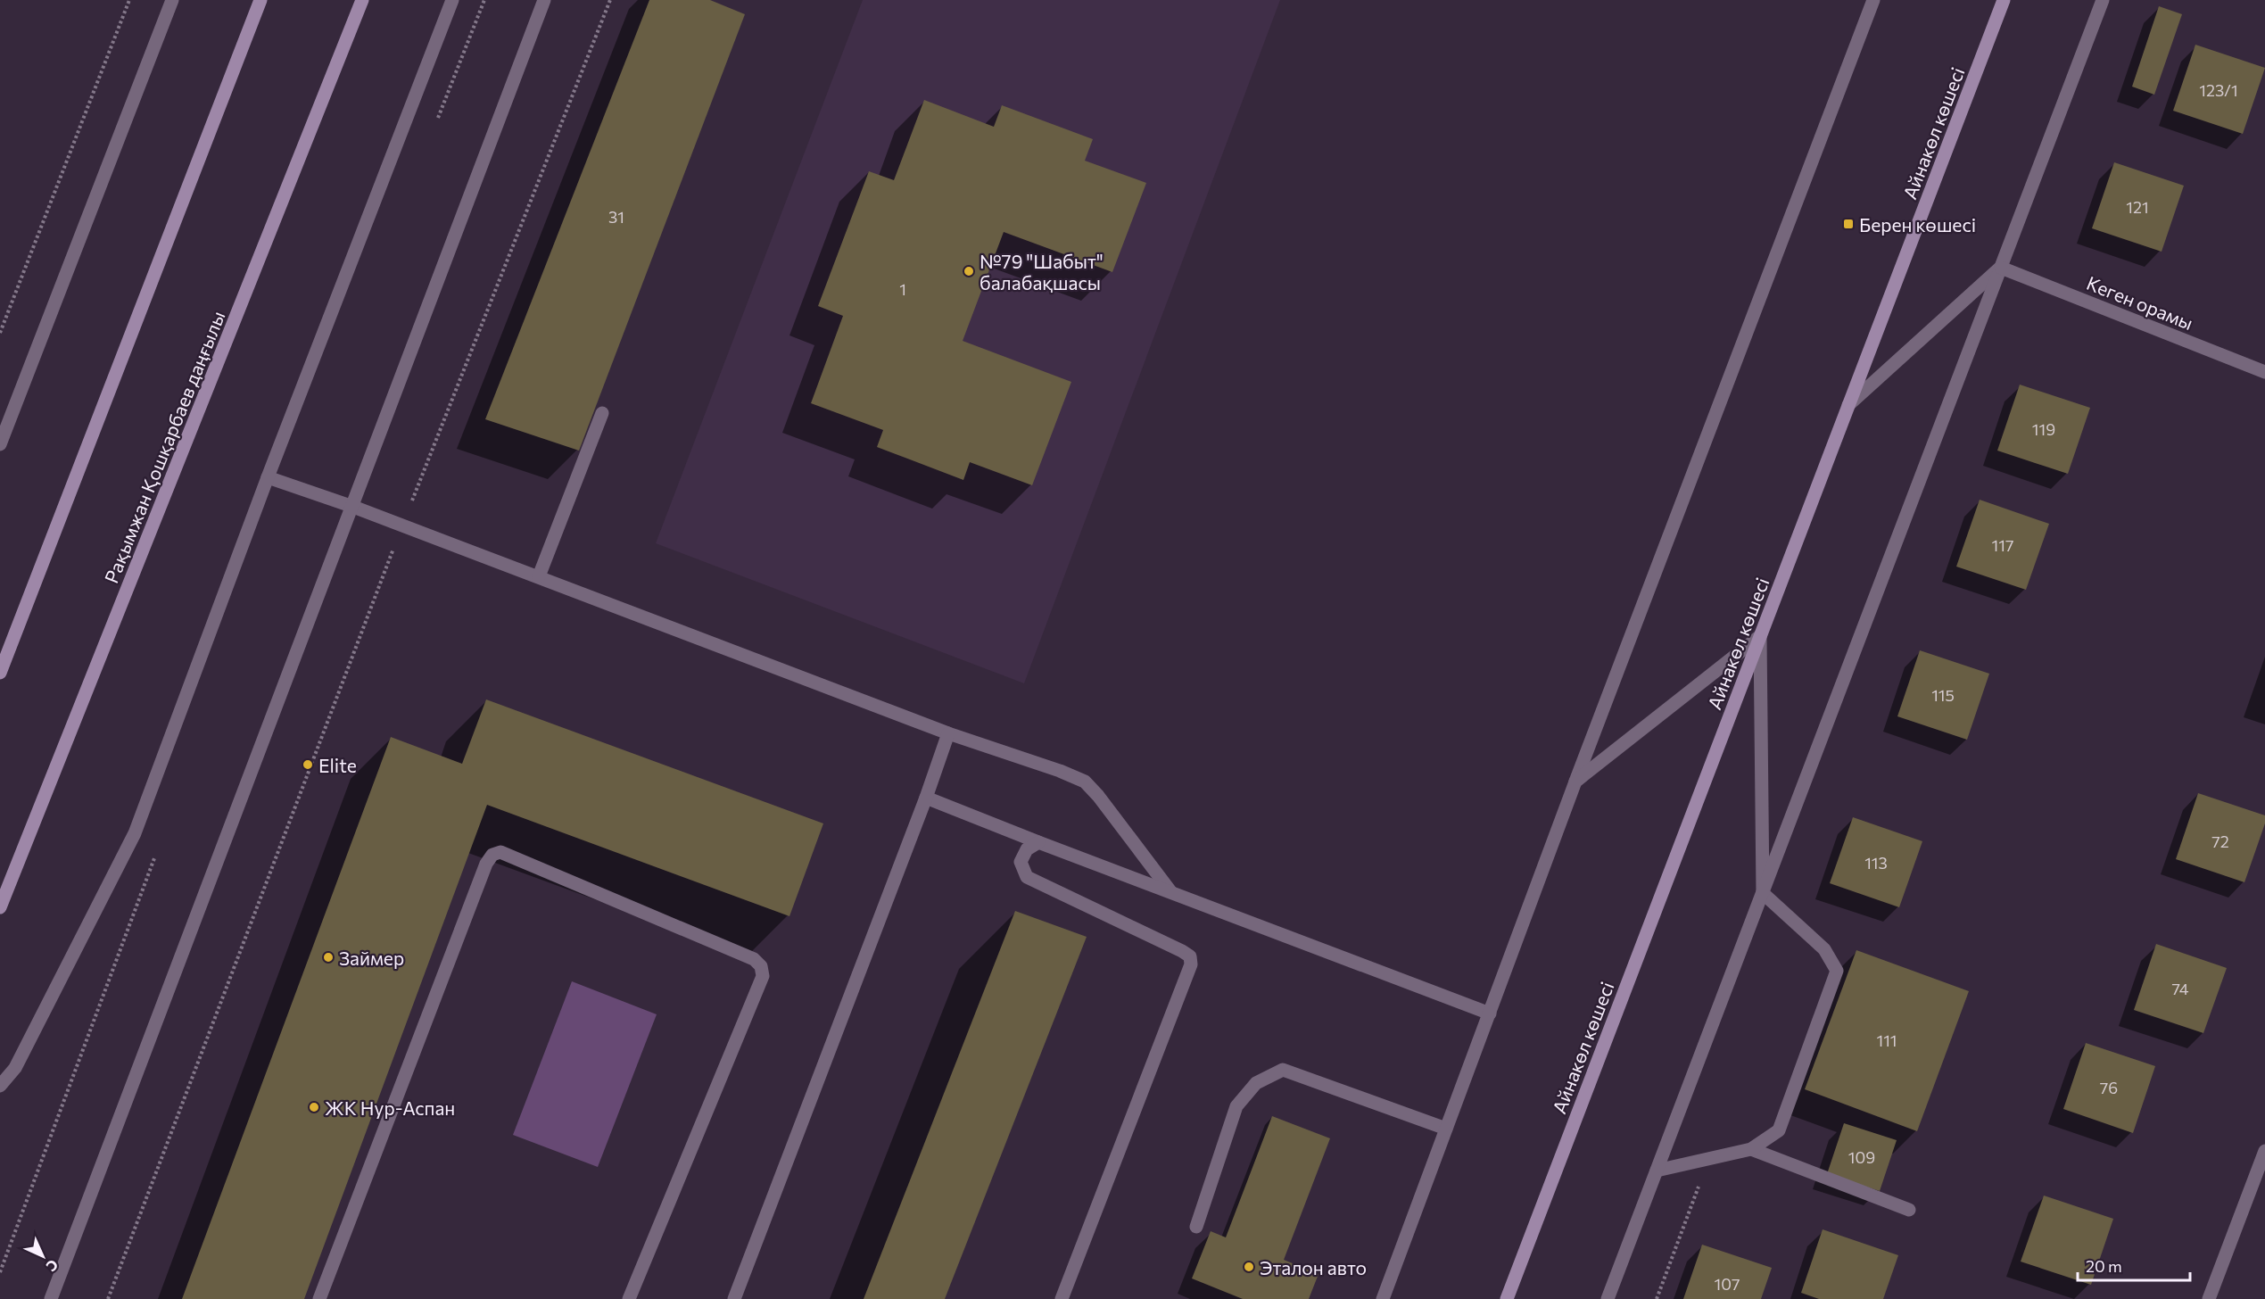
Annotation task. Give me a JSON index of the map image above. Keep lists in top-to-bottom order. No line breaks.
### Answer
{"streets":{"main road":["Айнакөл көшесі","Рақымжан Қошқарбаев даңғылы"],"street":["Кеген орамы"]},"places":{"transit":["Берен көшесі"],"other":["№79 \"Шабыт\" балабақшасы","Elite","Займер","ЖК Нур-Аспан","Эталон авто"]},"house_numbers":["123/1","121","31","1","119","117","115","72","113","74","111","76","109","107"],"scale_bar":"20 m","north":"bottom right"}
